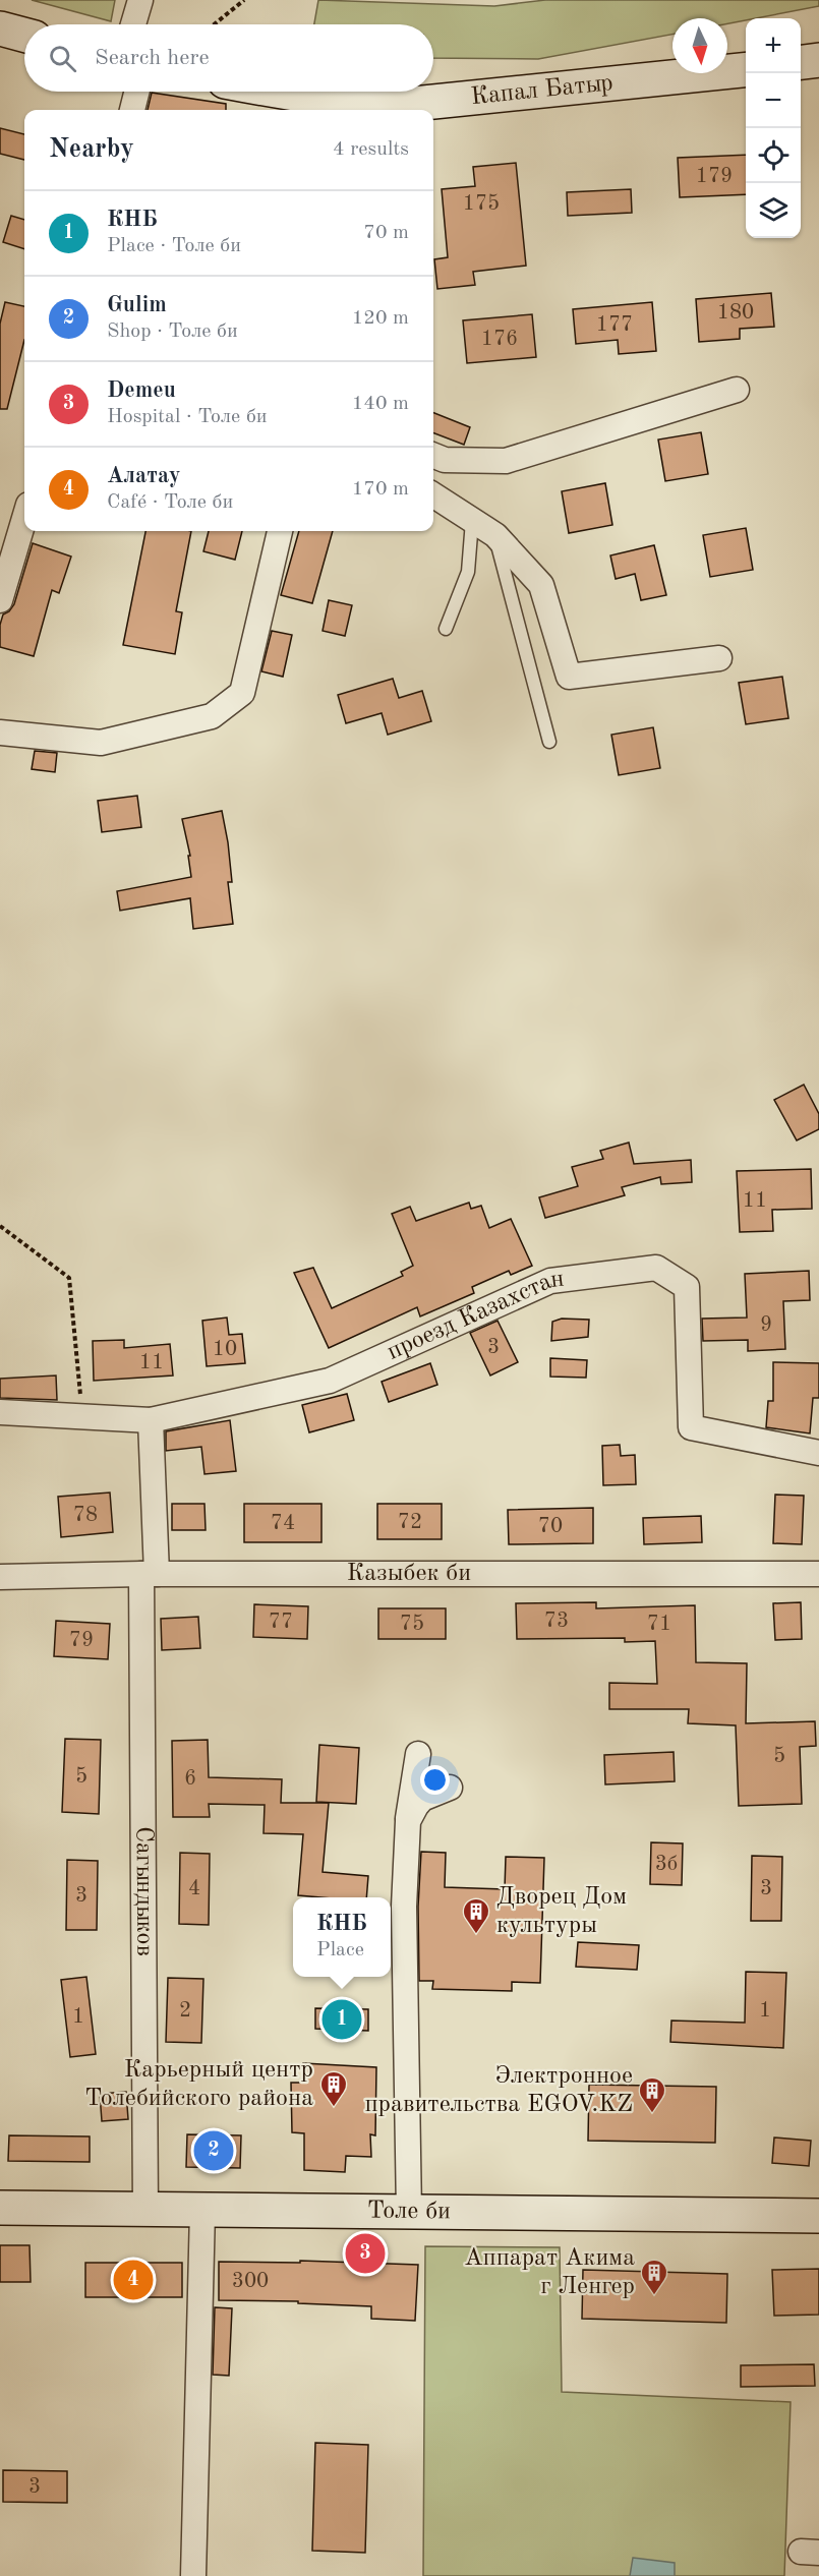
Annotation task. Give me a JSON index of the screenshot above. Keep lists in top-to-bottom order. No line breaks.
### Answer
{"streets":{"main road":["Капал Батыр","Толе би"],"street":["проезд Казахстан","Казыбек би","Сагындыков"]},"crossings":[["проезд Казахстан","Сагындыков"],["Казыбек би","Сагындыков"],["Сагындыков","Толе би"]],"places":{"building":["Дворец Дом культуры","Карьерный центр Толебийского района","Электронное правительства EGOV.KZ","Аппарат Акима г Ленгер"]},"house_numbers":["179","175","180","177","176","11","9","3","10","11","78","72","74","70","73","77","75","71","79","5","5","6","3б","4","3","3","2","1","1","300","3"],"north":"bottom","page":{"map_buttons":["+","−"],"search":"Search here","heading":["Nearby","4 results"],"list":[{"mark":"1","name":"КНБ","note":"Place · Толе би","value":"70 m"},{"mark":"2","name":"Gulim","note":"Shop · Толе би","value":"120 m"},{"mark":"3","name":"Demeu","note":"Hospital · Толе би","value":"140 m"},{"mark":"4","name":"Алатау","note":"Café · Толе би","value":"170 m"}],"popup":["КНБ","Place"],"pins":["1","2","3","4"]}}
